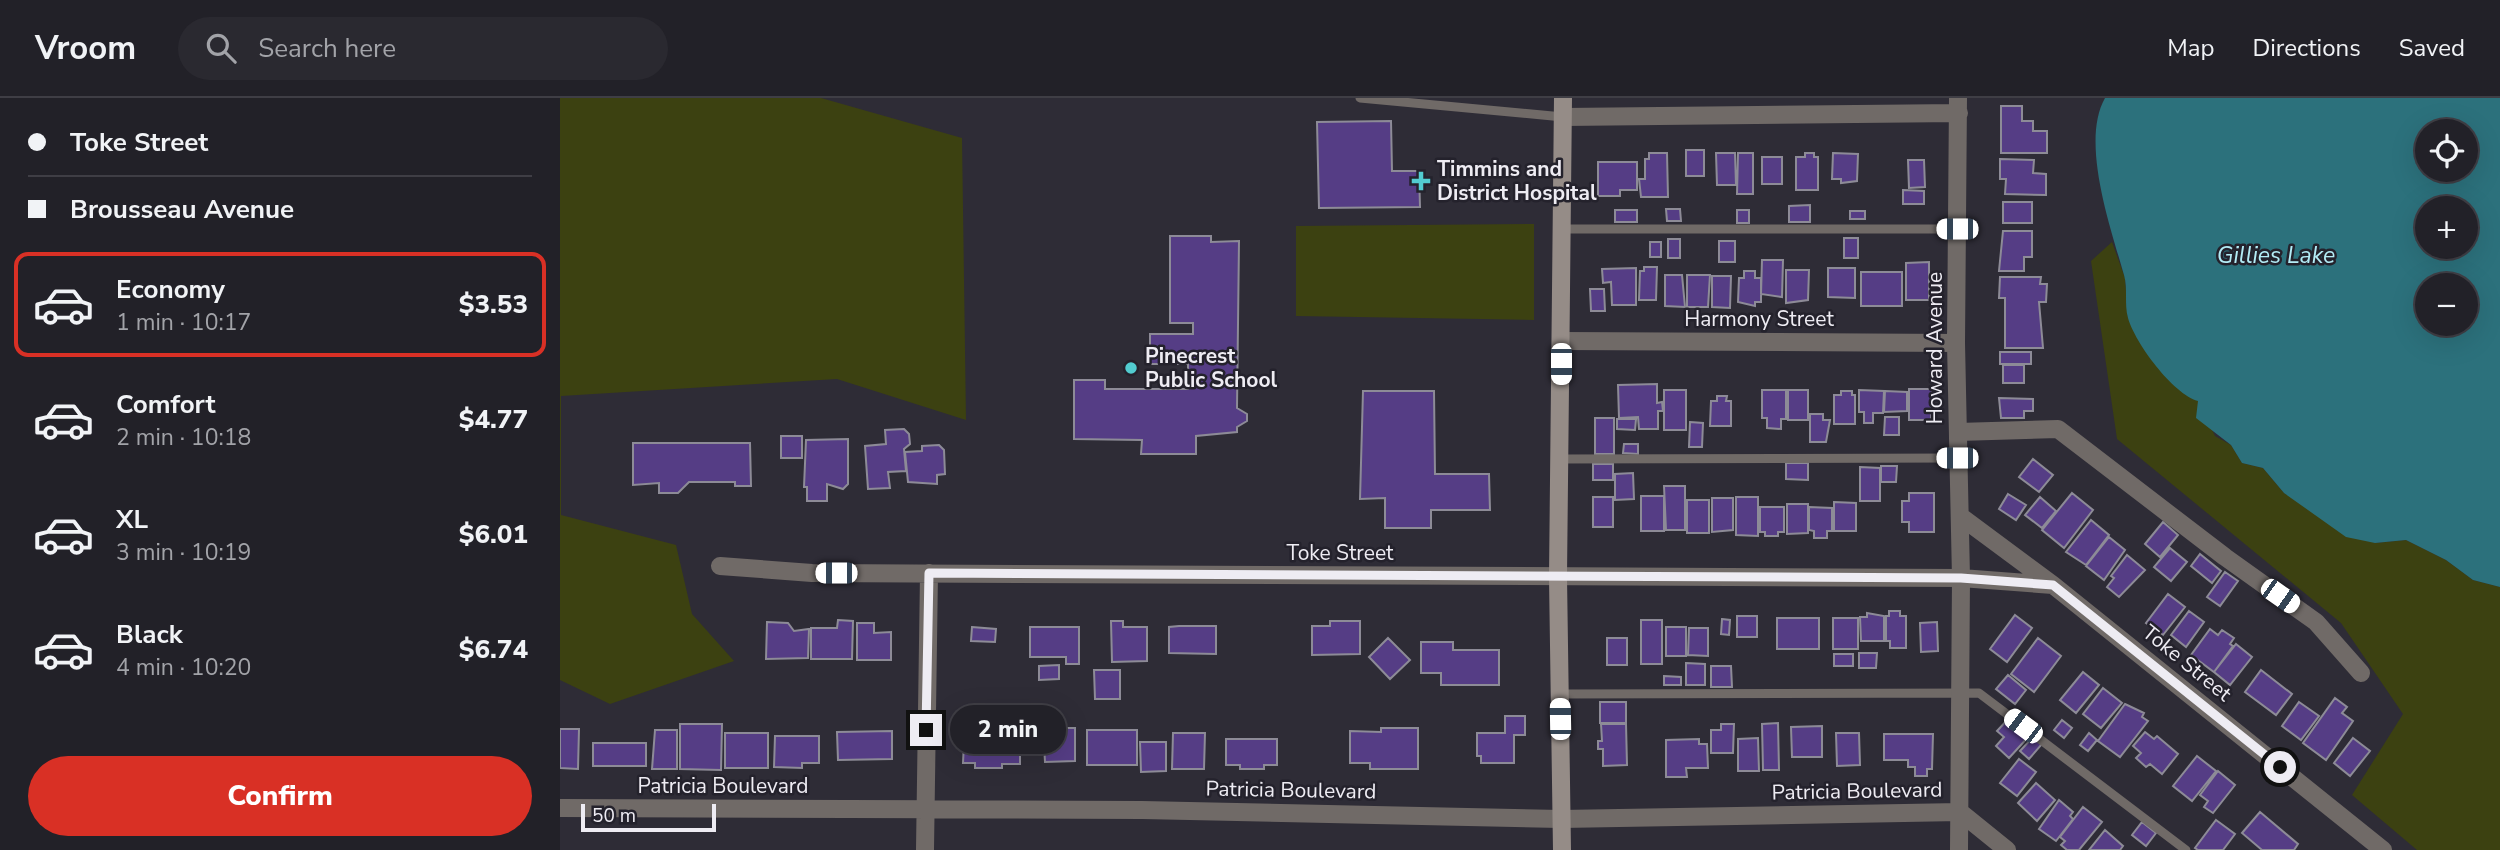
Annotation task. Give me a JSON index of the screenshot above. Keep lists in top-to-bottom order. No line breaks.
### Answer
{"streets":{"street":["Harmony Street","Howard Avenue","Toke Street","Patricia Boulevard"]},"crossings":[["Harmony Street","Howard Avenue"],["Howard Avenue","Toke Street"],["Howard Avenue","Patricia Boulevard"]],"water":["Gillies Lake"],"places":{"health":["Timmins and District Hospital"],"other":["Pinecrest Public School"]},"scale_bar":"50 m","page":{"header":"Vroom","search":"Search here","nav":["Map","Directions","Saved"],"banner":["Toke Street","Brousseau Avenue"],"map_buttons":["+","−"],"list":[{"name":"Economy","note":"1 min · 10:17","value":"$3.53"},{"name":"Comfort","note":"2 min · 10:18","value":"$4.77"},{"name":"XL","note":"3 min · 10:19","value":"$6.01"},{"name":"Black","note":"4 min · 10:20","value":"$6.74"}],"bubble":"2 min","buttons":"Confirm","scale":"50 m"}}
